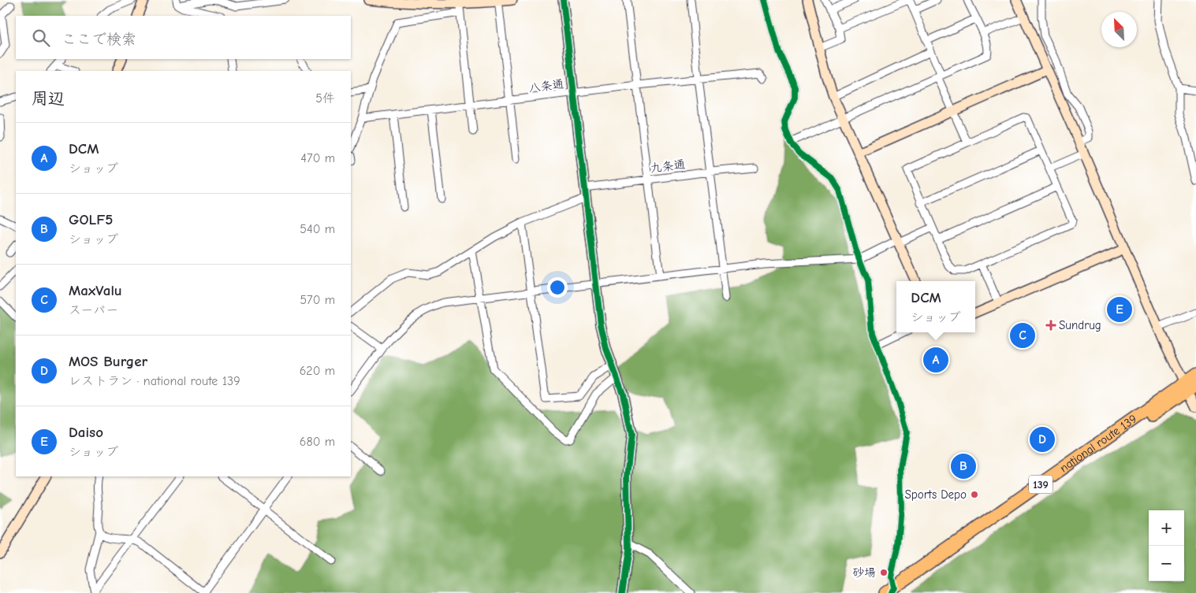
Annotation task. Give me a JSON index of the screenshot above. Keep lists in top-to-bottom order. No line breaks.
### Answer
{"streets":{"highway":["national route 139","139"],"street":["八条通","九条通"]},"places":{"health":["Sundrug"],"other":["Sports Depo","砂場"]},"north":"top left","page":{"search":"ここで検索","heading":["周辺","5件"],"list":[{"mark":"A","name":"DCM","note":"ショップ","value":"470 m"},{"mark":"B","name":"GOLF5","note":"ショップ","value":"540 m"},{"mark":"C","name":"MaxValu","note":"スーパー","value":"570 m"},{"mark":"D","name":"MOS Burger","note":"レストラン · national route 139","value":"620 m"},{"mark":"E","name":"Daiso","note":"ショップ","value":"680 m"}],"popup":["DCM","ショップ"],"pins":["E","C","A","D","B"],"map_buttons":["+","−"]}}
